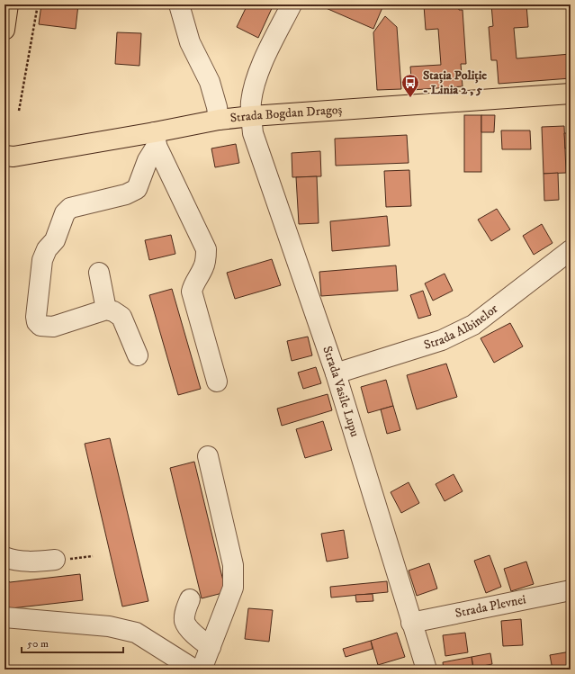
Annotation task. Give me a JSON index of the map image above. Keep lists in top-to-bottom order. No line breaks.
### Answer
{"streets":{"main road":["Strada Bogdan Dragoș"],"street":["Strada Albinelor","Strada Vasile Lupu","Strada Plevnei"]},"crossings":[["Strada Bogdan Dragoș","Strada Vasile Lupu"],["Strada Albinelor","Strada Vasile Lupu"],["Strada Vasile Lupu","Strada Plevnei"]],"places":{"bus stop":["Stația Poliție - Linia 2 , 5"]},"scale_bar":"50 m"}
